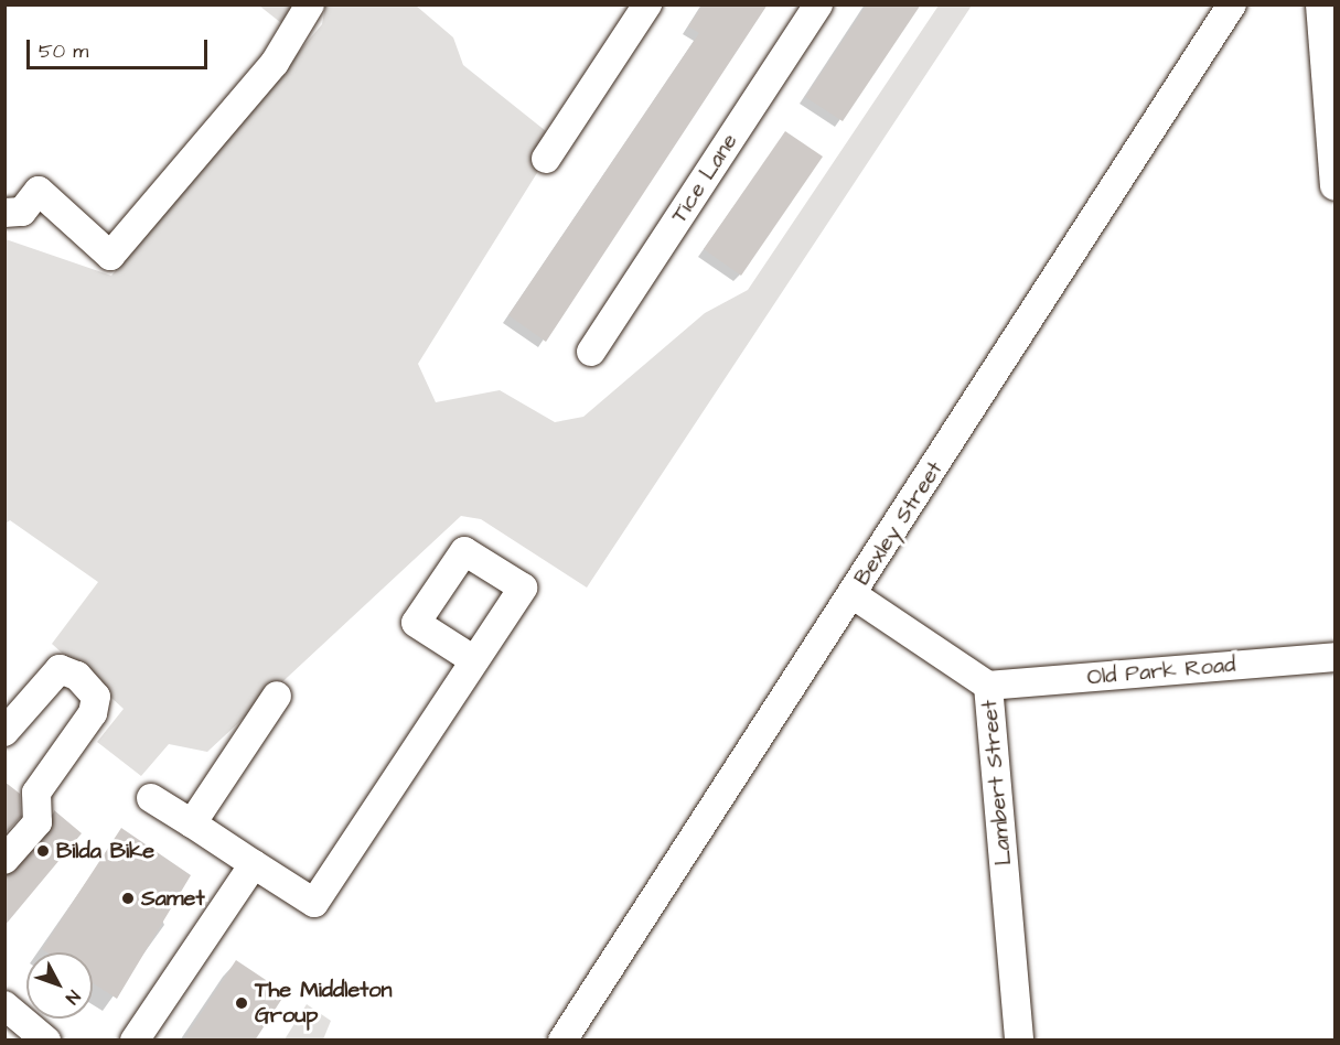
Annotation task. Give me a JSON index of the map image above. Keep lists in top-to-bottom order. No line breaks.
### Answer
{"streets":{"street":["Tice Lane","Bexley Street","Old Park Road","Lambert Street"]},"crossings":[["Bexley Street","Lambert Street"],["Old Park Road","Lambert Street"]],"places":["Bilda Bike","Samet","The Middleton Group"],"scale_bar":"50 m","north":"bottom right"}
